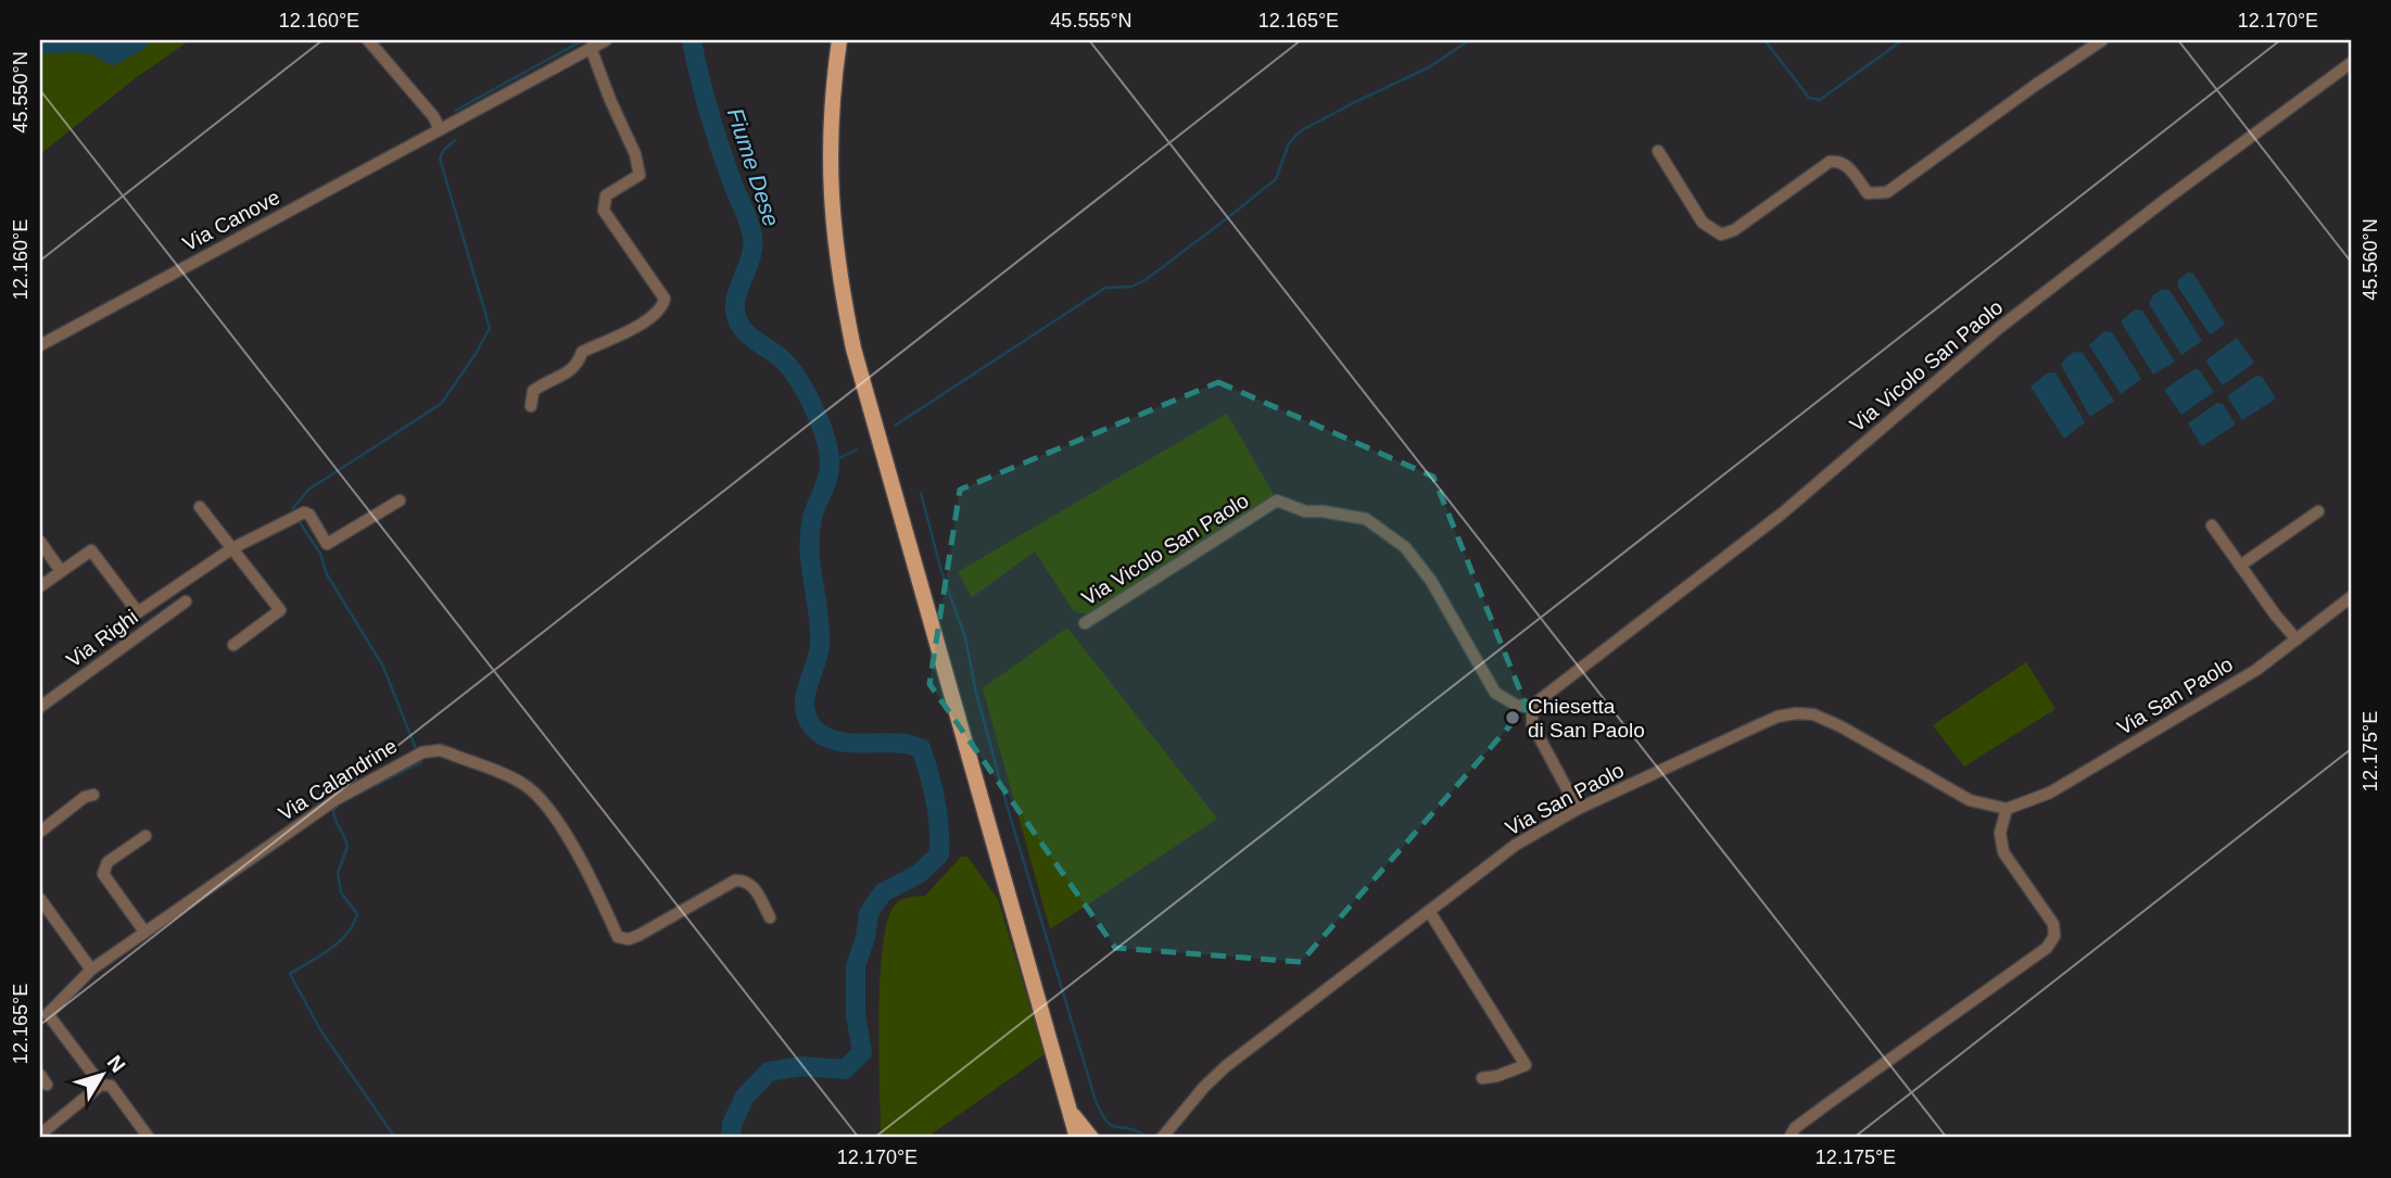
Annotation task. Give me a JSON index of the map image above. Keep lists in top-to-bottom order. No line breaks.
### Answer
{"streets":{"street":["Via Canove","Via Vicolo San Paolo","Via Righi","Via San Paolo","Via Calandrine"]},"water":["Fiume Dese"],"places":["Chiesetta di San Paolo"],"north":"top right","coordinates":["12.160°E","45.555°N","12.165°E","12.170°E","45.550°N","45.560°N","12.175°E"]}
